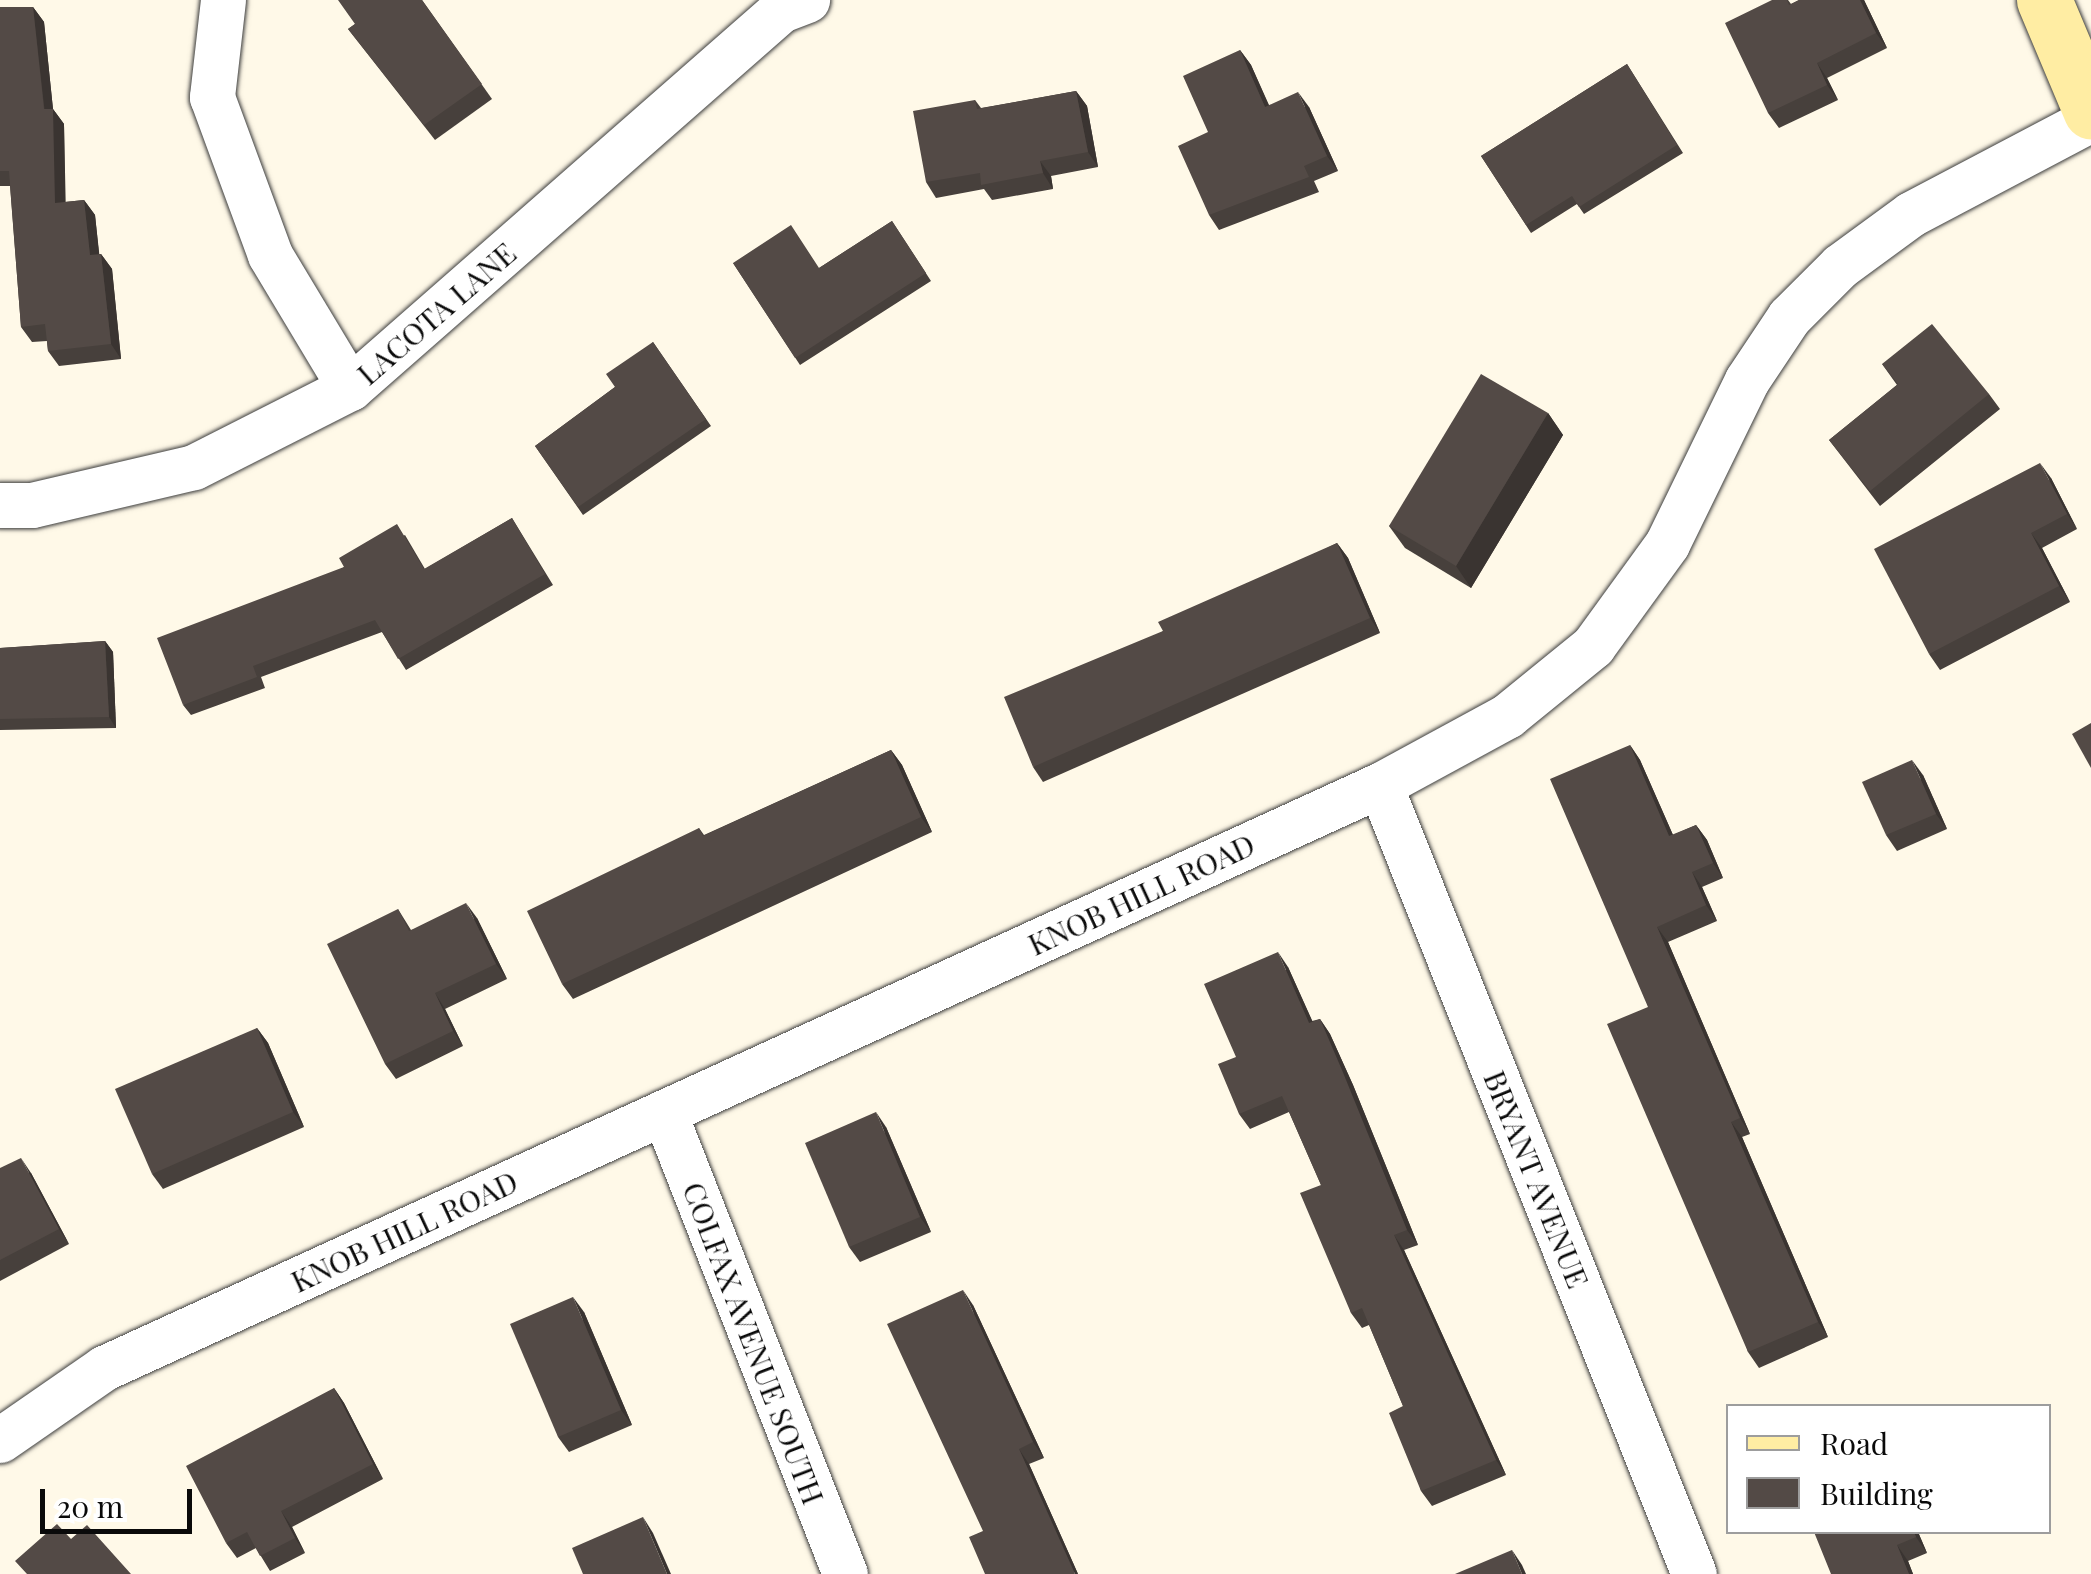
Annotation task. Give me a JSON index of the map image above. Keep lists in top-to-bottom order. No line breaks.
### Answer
{"streets":{"street":["LACOTA LANE","KNOB HILL ROAD","BRYANT AVENUE","COLFAX AVENUE SOUTH"]},"crossings":[["KNOB HILL ROAD","BRYANT AVENUE"],["KNOB HILL ROAD","COLFAX AVENUE SOUTH"]],"legend":["Road","Building"],"scale_bar":"20 m"}
